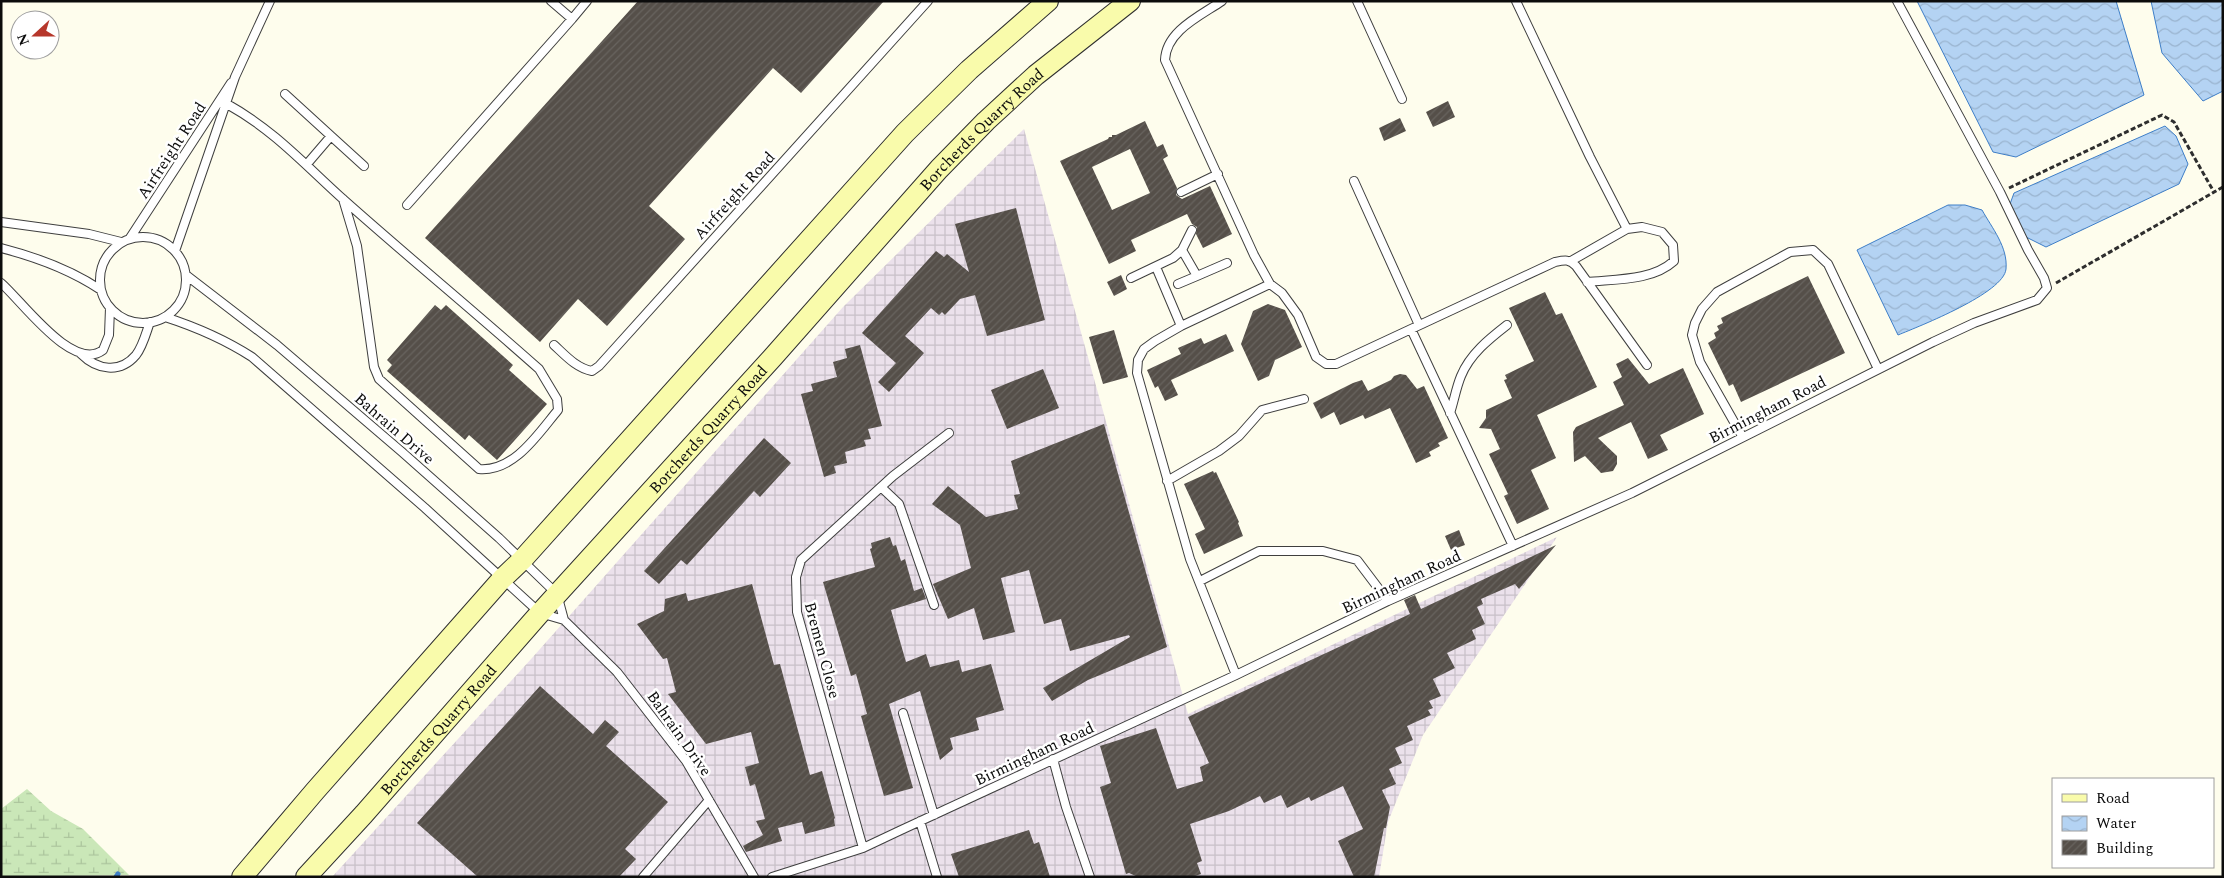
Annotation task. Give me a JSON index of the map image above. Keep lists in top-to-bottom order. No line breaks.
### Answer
{"streets":{"main road":["Borcherds Quarry Road"],"lane":["Airfreight Road","Birmingham Road","Bahrain Drive","Bremen Close"]},"crossings":[["Borcherds Quarry Road","Bahrain Drive"],["Airfreight Road","Bahrain Drive"],["Birmingham Road","Bremen Close"]],"legend":["Road","Water","Building"],"north":"left"}
